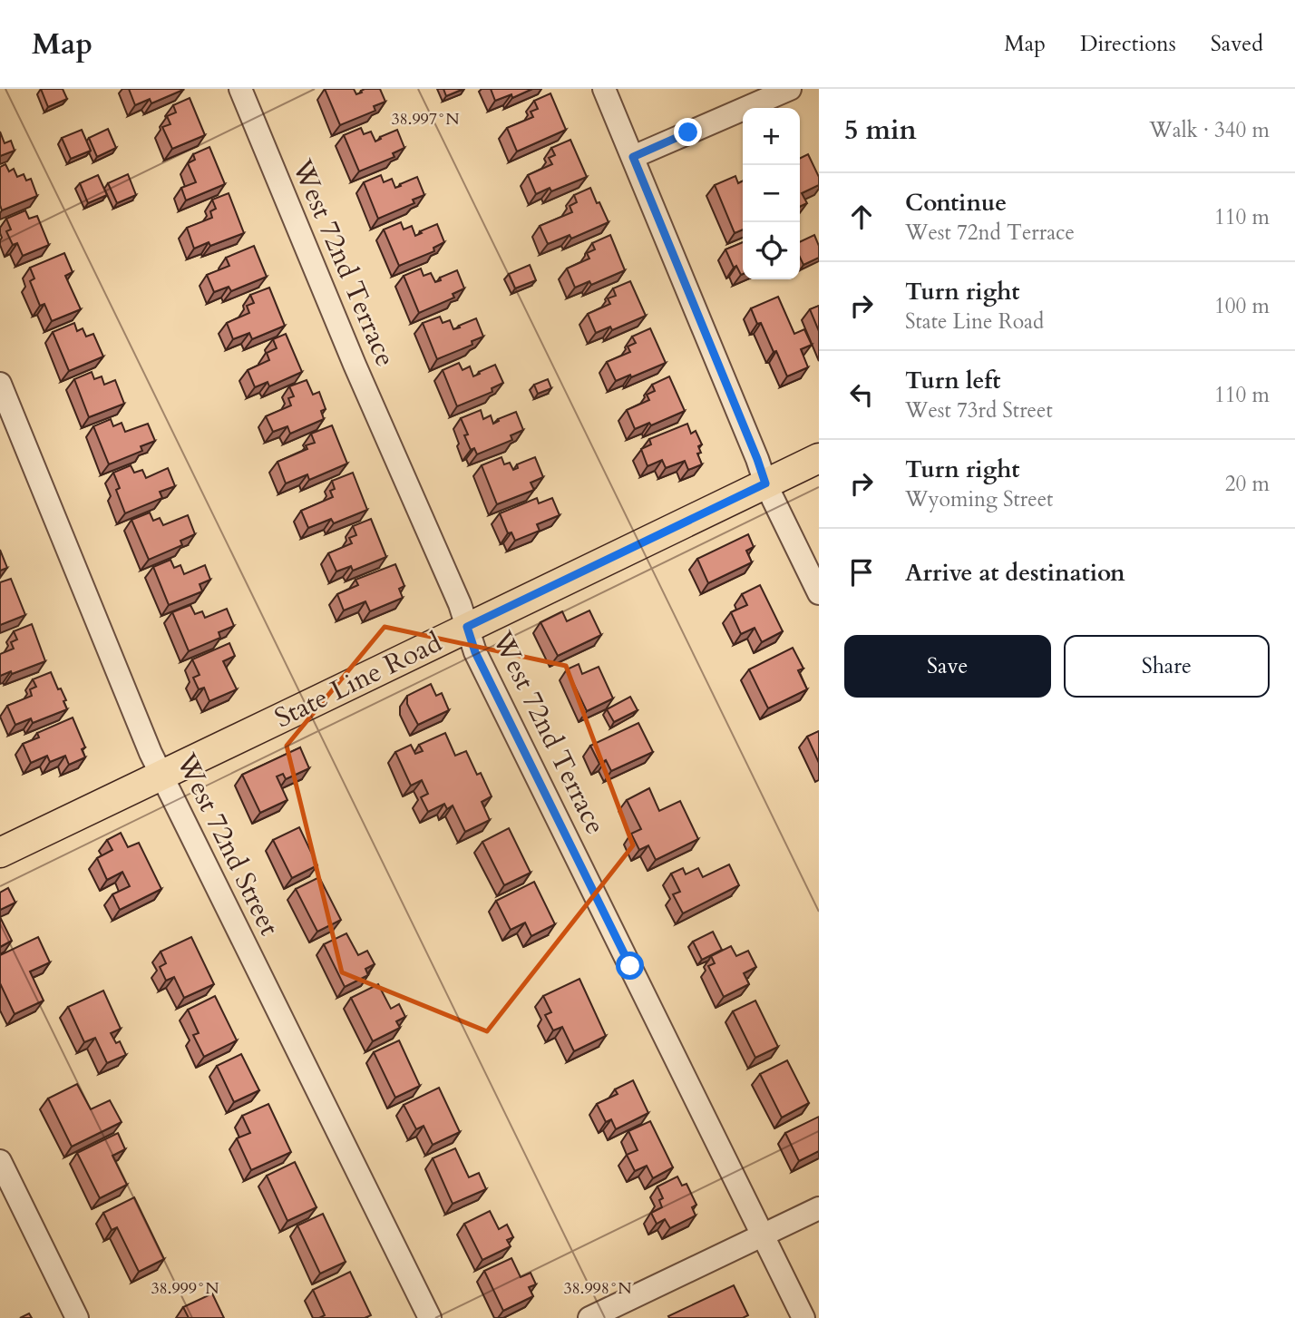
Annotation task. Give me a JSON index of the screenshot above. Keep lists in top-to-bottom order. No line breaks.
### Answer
{"streets":{"main road":["State Line Road"],"street":["West 72nd Terrace","West 72nd Street"]},"crossings":[["West 72nd Terrace","State Line Road"],["State Line Road","West 72nd Street"]],"page":{"header":"Map","nav":["Map","Directions","Saved"],"heading":["5 min","Walk · 340 m"],"map_buttons":["+","−"],"list":[["Continue","West 72nd Terrace","110 m"],["Turn right","State Line Road","100 m"],["Turn left","West 73rd Street","110 m"],["Turn right","Wyoming Street","20 m"],"Arrive at destination"],"buttons":["Save","Share"]},"coordinates":["38.997°N","38.999°N","38.998°N"]}
